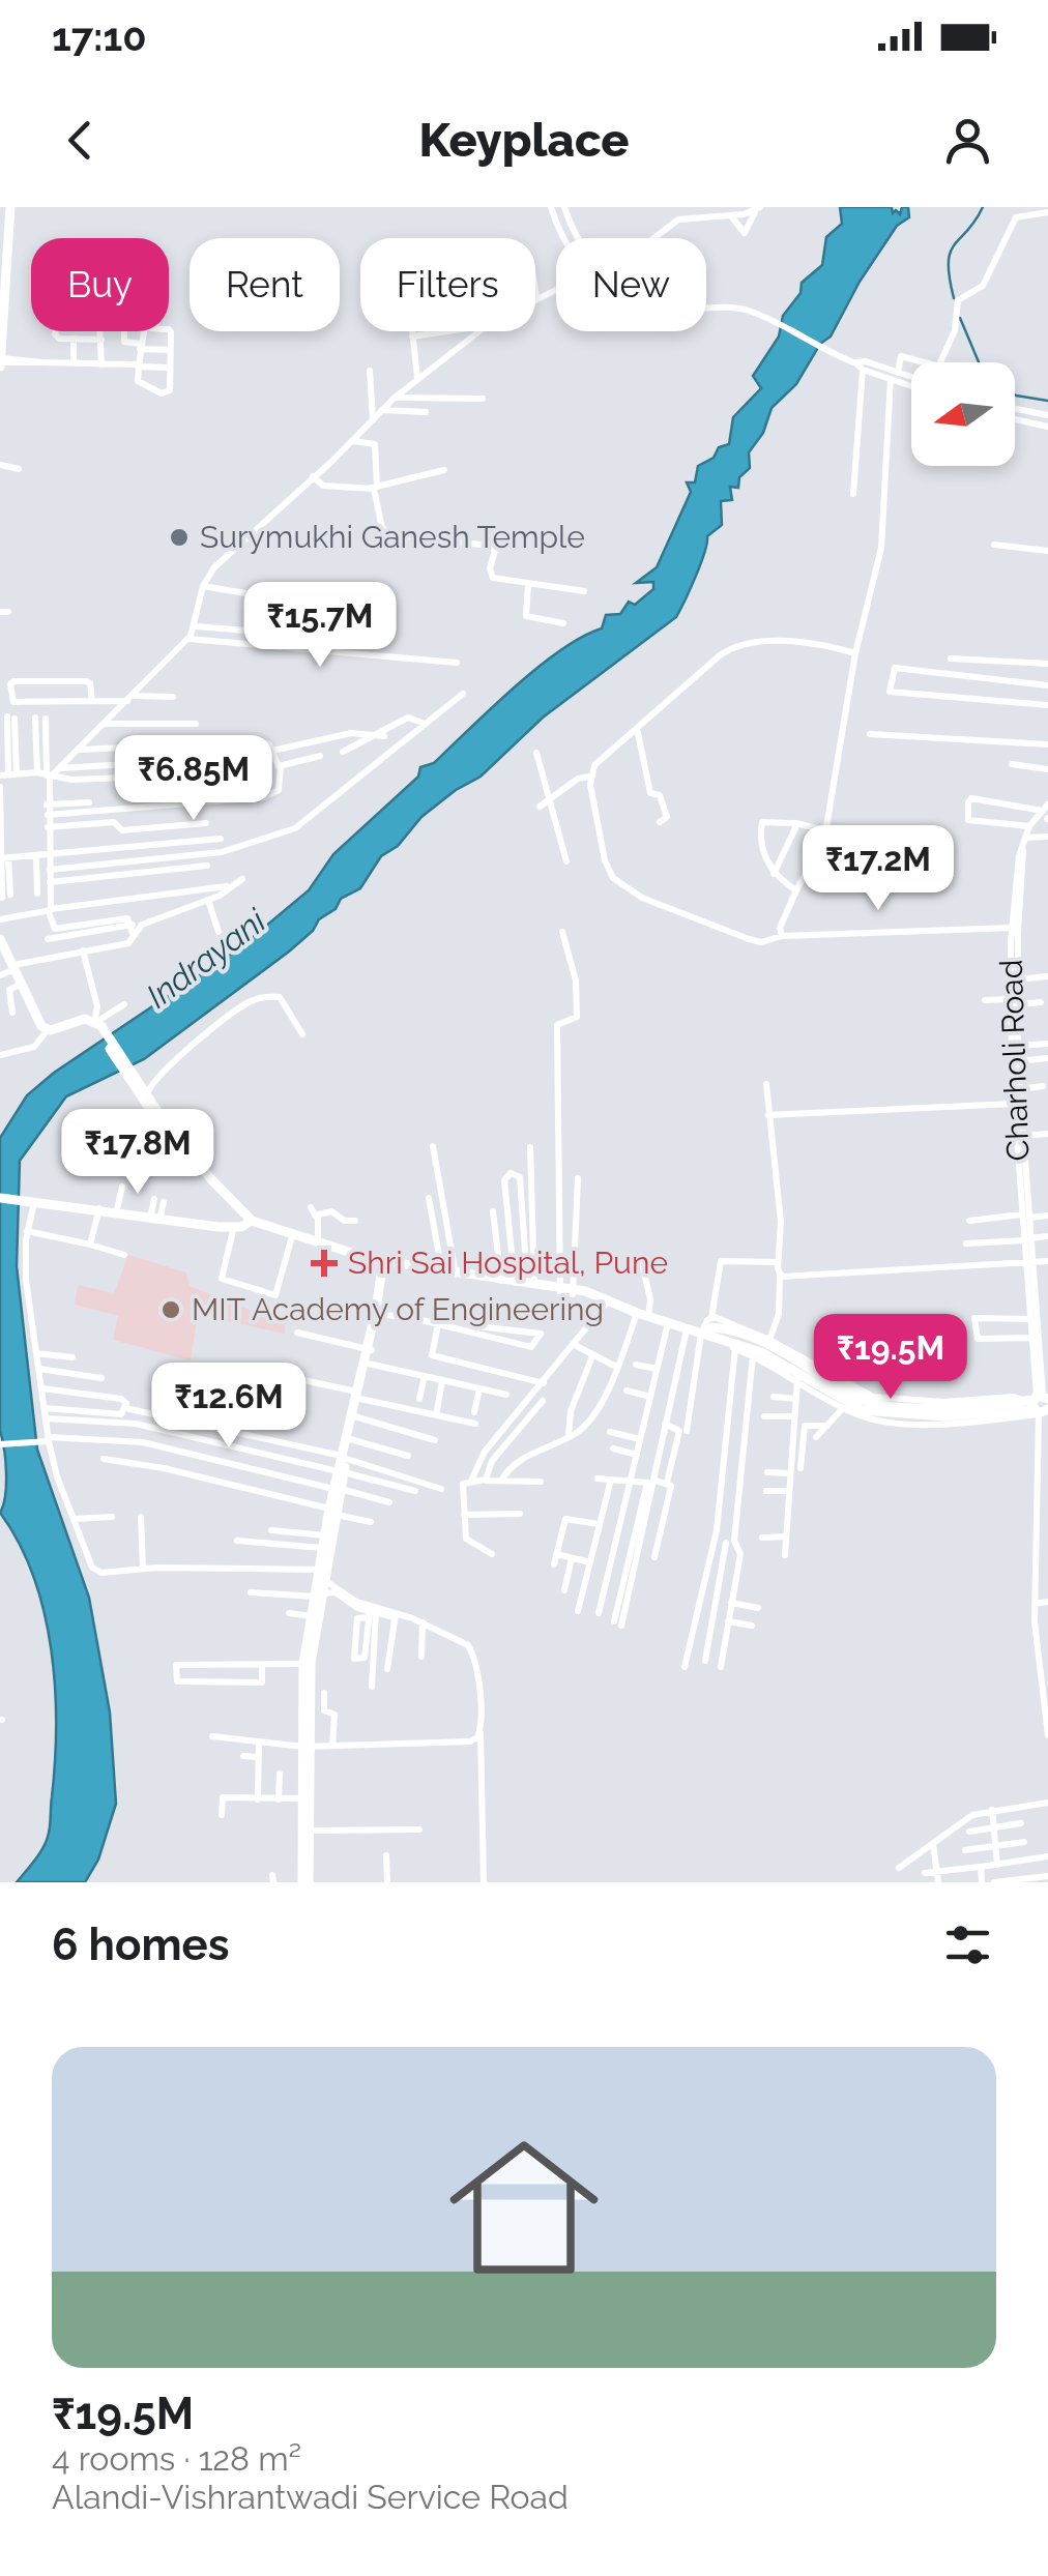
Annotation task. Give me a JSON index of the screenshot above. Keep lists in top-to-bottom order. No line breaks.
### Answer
{"streets":{"street":["Charholi Road"]},"water":["Indrayani"],"places":{"other":["Surymukhi Ganesh Temple","MIT Academy of Engineering"],"health":["Shri Sai Hospital, Pune"]},"north":"left","page":{"status":"17:10","header":"Keyplace","chip":["Buy","Rent","Filters","New"],"price":["₹15.7M","₹6.85M","₹17.2M","₹17.8M","₹19.5M","₹12.6M"],"heading":"6 homes","list":[{"name":"₹19.5M","note":"4 rooms · 128 m² · Alandi-Vishrantwadi Service Road"}]}}
